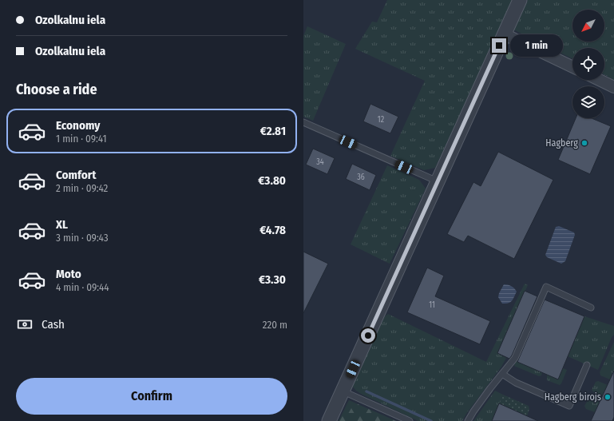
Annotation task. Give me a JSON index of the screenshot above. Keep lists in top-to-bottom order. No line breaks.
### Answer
{"places":["Hagberg","Hagberg birojs"],"house_numbers":["12","34","36","11"],"north":"bottom left","page":{"banner":["Ozolkalnu iela","Ozolkalnu iela"],"bubble":"1 min","heading":"Choose a ride","list":[{"name":"Economy","note":"1 min · 09:41","value":"€2.81"},{"name":"Comfort","note":"2 min · 09:42","value":"€3.80"},{"name":"XL","note":"3 min · 09:43","value":"€4.78"},{"name":"Moto","note":"4 min · 09:44","value":"€3.30"}],"pay":["Cash","220 m"],"buttons":"Confirm"}}
